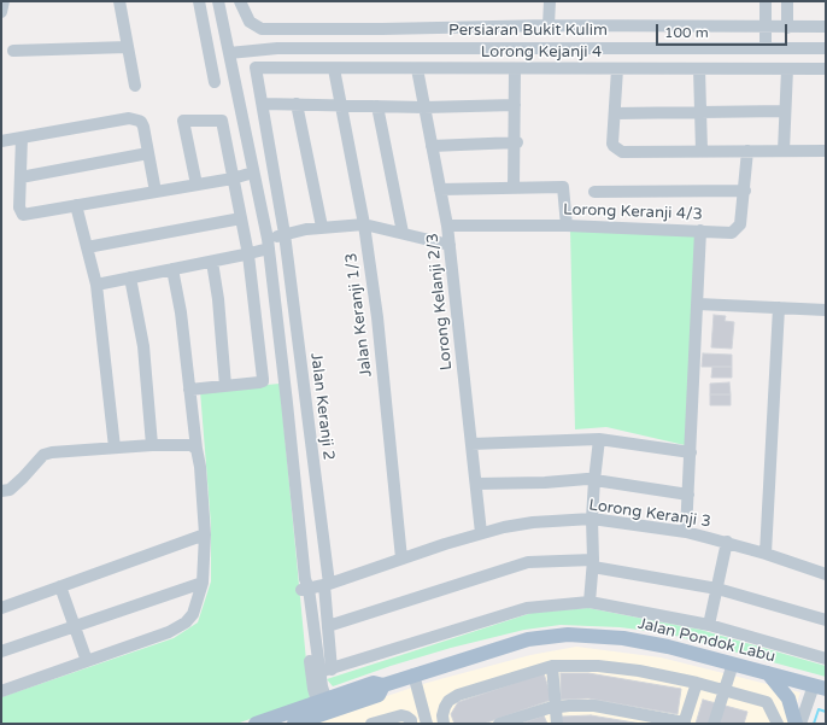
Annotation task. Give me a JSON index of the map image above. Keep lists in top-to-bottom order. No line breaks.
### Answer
{"streets":{"main road":["Jalan Pondok Labu"],"street":["Persiaran Bukit Kulim","Lorong Kejanji 4","Lorong Keranji 4/3","Lorong Kelanji 2/3","Jalan Keranji 1/3","Jalan Keranji 2","Lorong Keranji 3"]},"crossings":[["Lorong Kejanji 4","Lorong Kelanji 2/3"],["Lorong Kejanji 4","Jalan Keranji 1/3"],["Lorong Kejanji 4","Jalan Keranji 2"],["Lorong Keranji 4/3","Lorong Kelanji 2/3"],["Lorong Kelanji 2/3","Lorong Keranji 3"],["Jalan Keranji 1/3","Lorong Keranji 3"],["Jalan Keranji 2","Lorong Keranji 3"]],"scale_bar":"100 m"}
